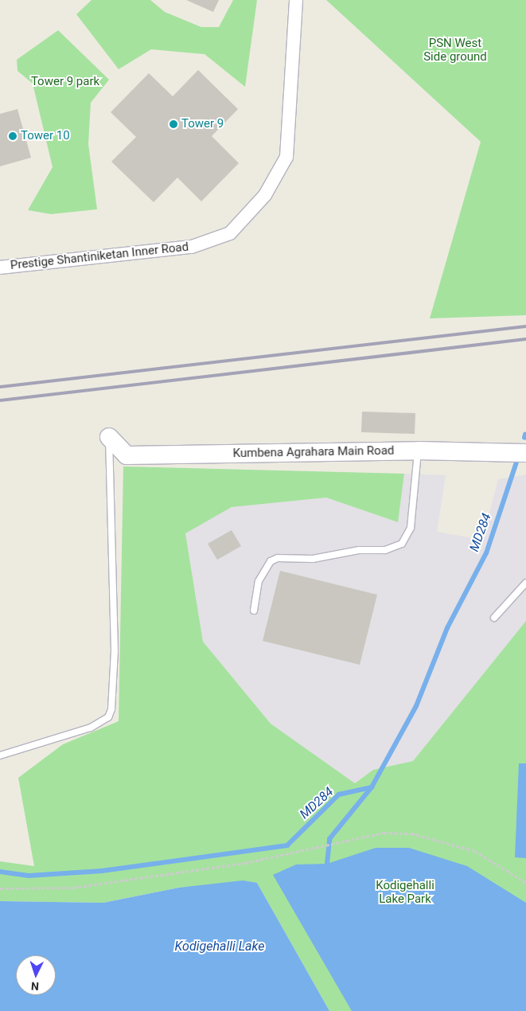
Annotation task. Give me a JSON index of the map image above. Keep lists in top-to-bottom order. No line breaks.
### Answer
{"streets":{"street":["Prestige Shantiniketan Inner Road","Kumbena Agrahara Main Road"]},"water":["MD284","Kodigehalli Lake"],"parks":["PSN West Side ground","Tower 9 park","Kodigehalli Lake Park"],"places":["Tower 9","Tower 10"],"north":"bottom"}
